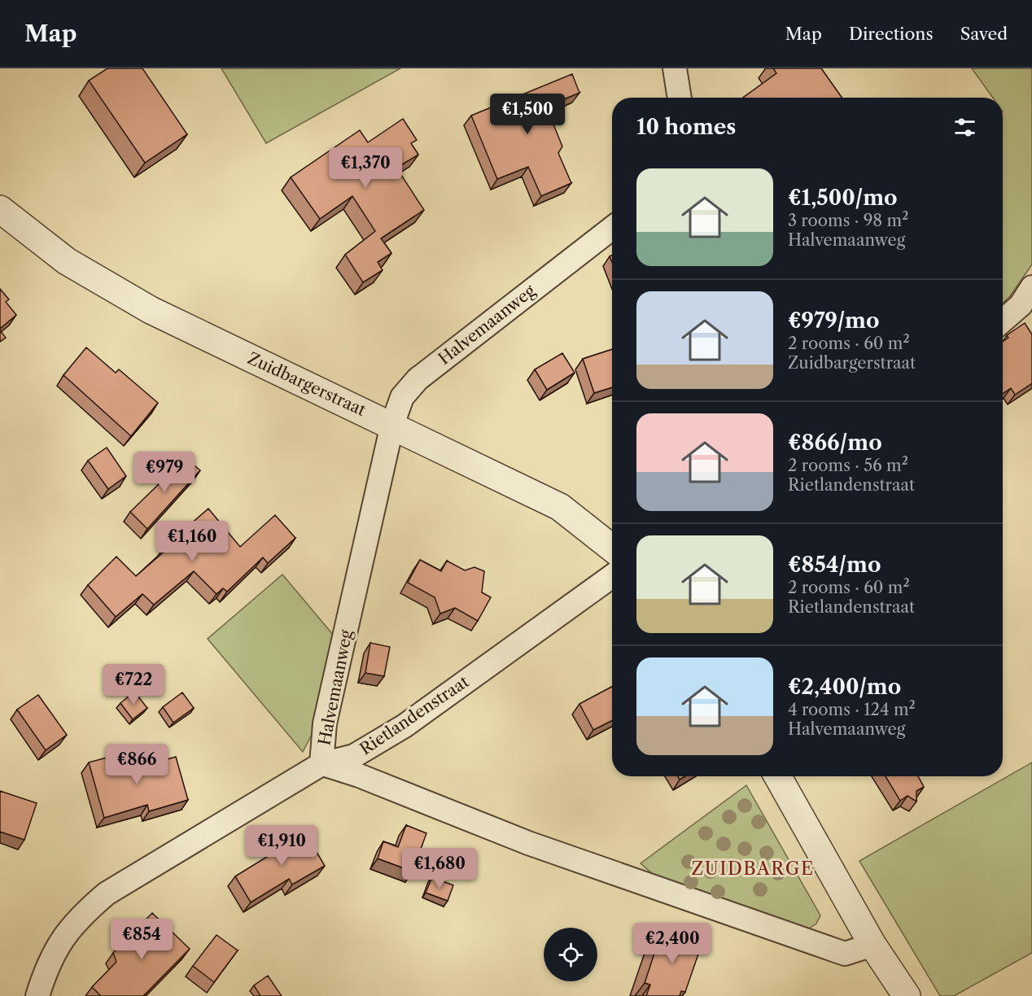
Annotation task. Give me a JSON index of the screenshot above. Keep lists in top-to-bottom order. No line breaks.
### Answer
{"streets":{"street":["Halvemaanweg","Zuidbargerstraat","Rietlandenstraat"]},"crossings":[["Halvemaanweg","Zuidbargerstraat"],["Halvemaanweg","Rietlandenstraat"]],"districts":["ZUIDBARGE"],"page":{"header":"Map","nav":["Map","Directions","Saved"],"price":["€1,500","€1,370","€979","€1,160","€722","€866","€1,910","€1,680","€854","€2,400"],"heading":"10 homes","list":[{"name":"€1,500/mo","note":"3 rooms · 98 m² · Halvemaanweg"},{"name":"€979/mo","note":"2 rooms · 60 m² · Zuidbargerstraat"},{"name":"€866/mo","note":"2 rooms · 56 m² · Rietlandenstraat"},{"name":"€854/mo","note":"2 rooms · 60 m² · Rietlandenstraat"},{"name":"€2,400/mo","note":"4 rooms · 124 m² · Halvemaanweg"}]}}
